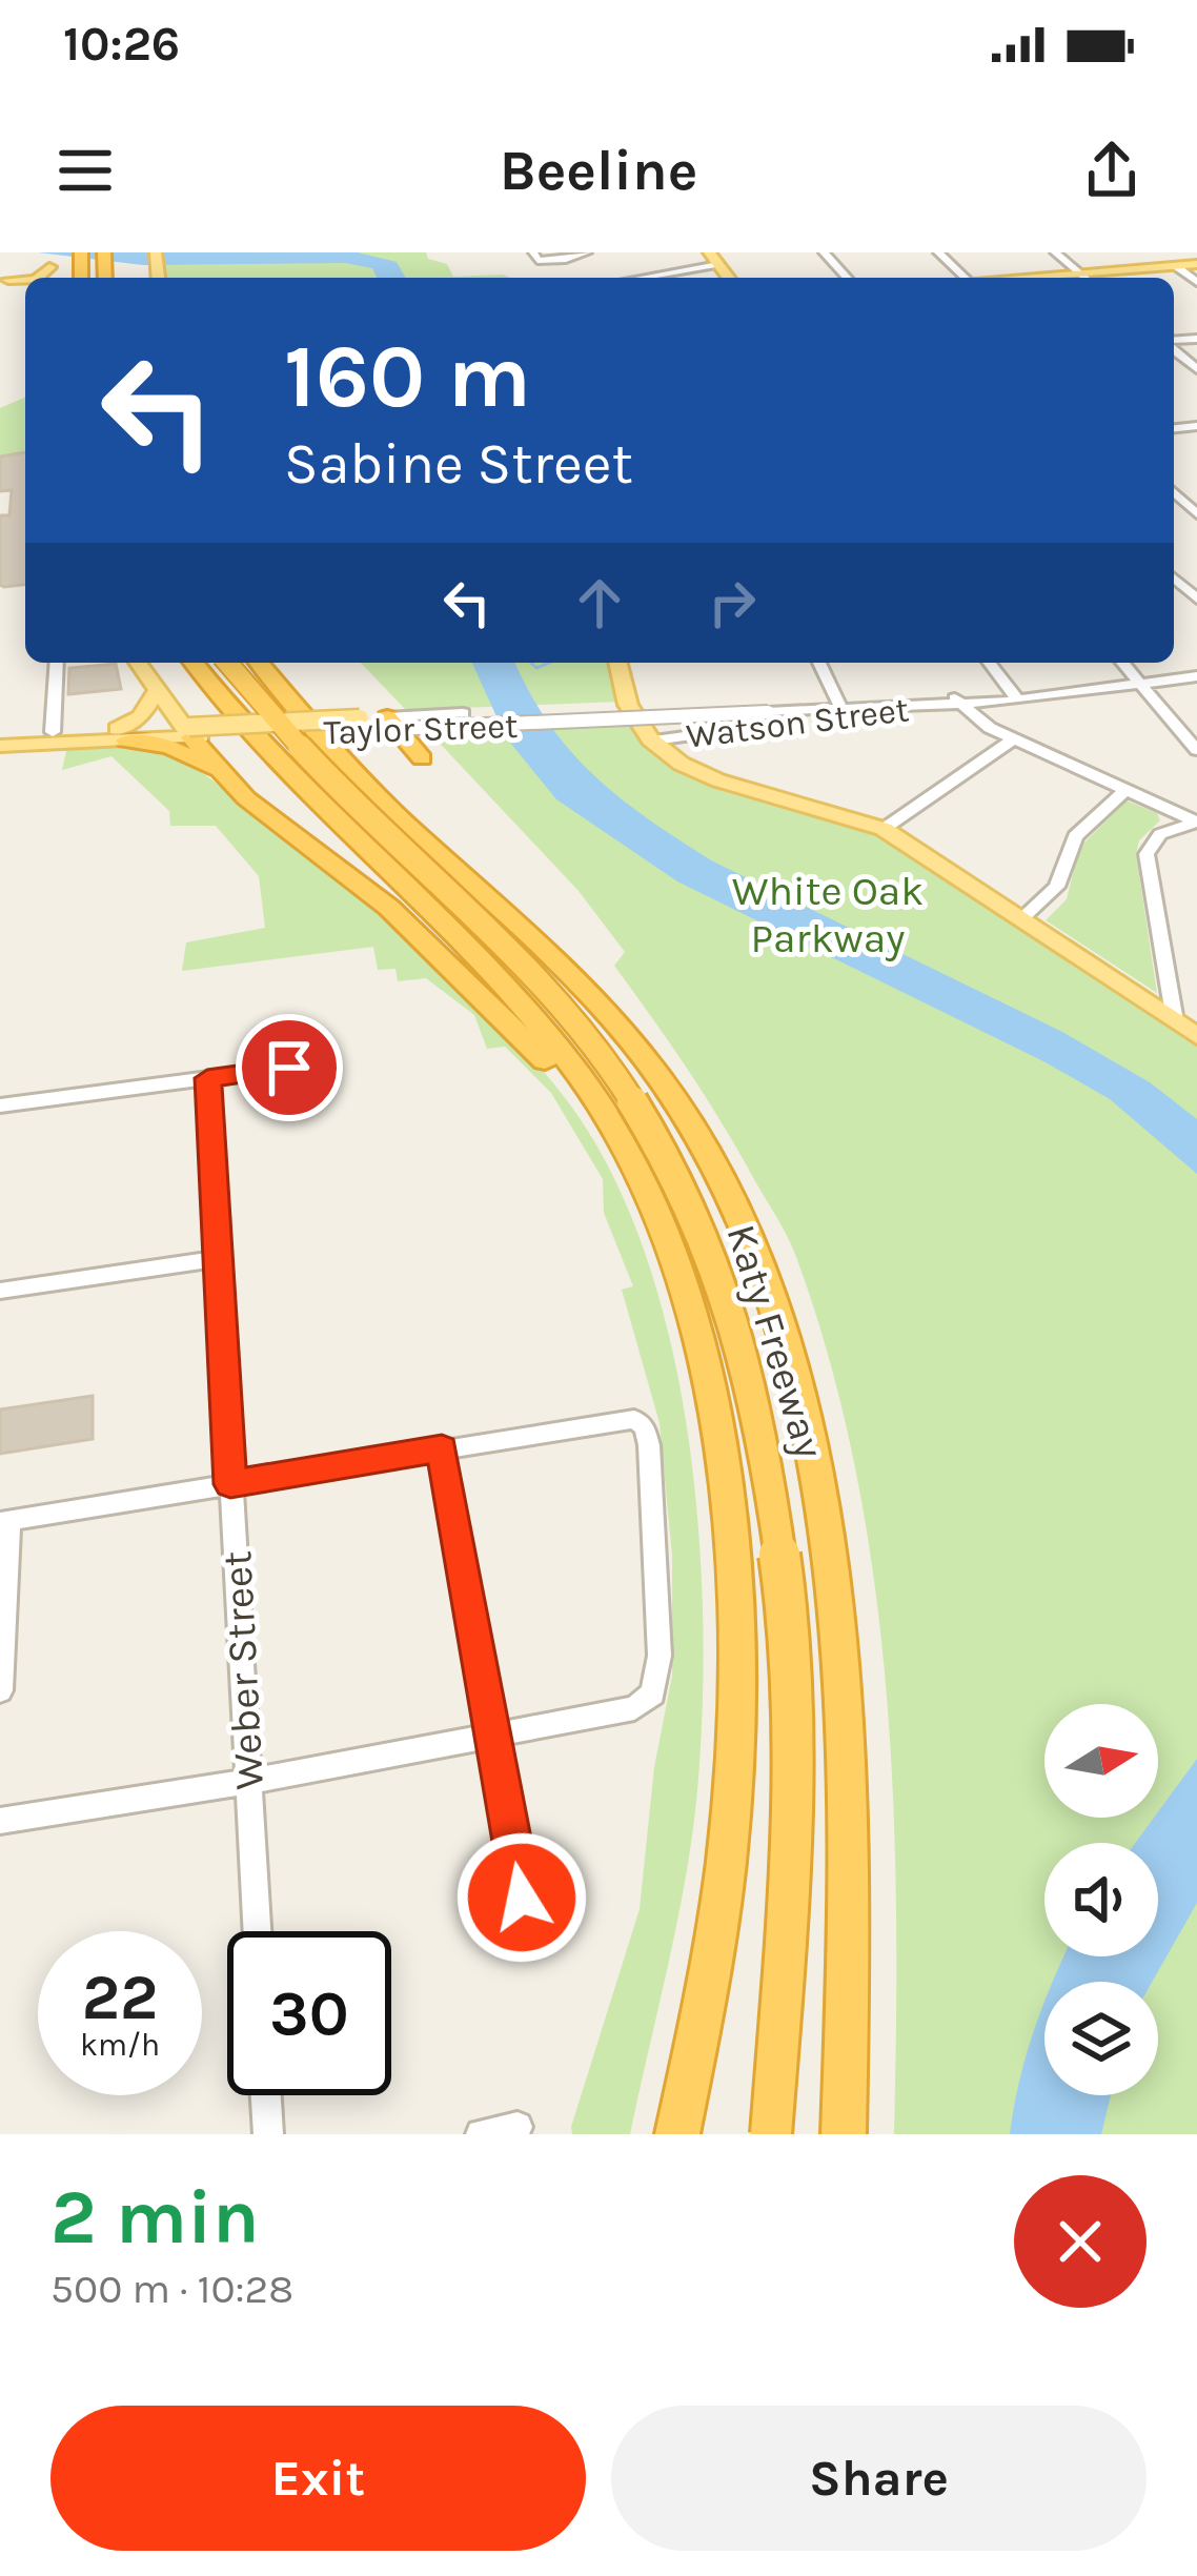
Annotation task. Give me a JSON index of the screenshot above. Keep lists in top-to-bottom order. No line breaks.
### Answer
{"streets":{"highway":["Katy Freeway"],"main road":["Taylor Street"],"street":["Watson Street","Weber Street"]},"crossings":[["Watson Street","Taylor Street"]],"parks":["White Oak Parkway"],"north":"right","page":{"status":"10:26","header":"Beeline","turn":["160 m","Sabine Street"],"speed":"22 km/h","limit":"30","heading":["2 min","500 m · 10:28"],"buttons":["Exit","Share"]}}
